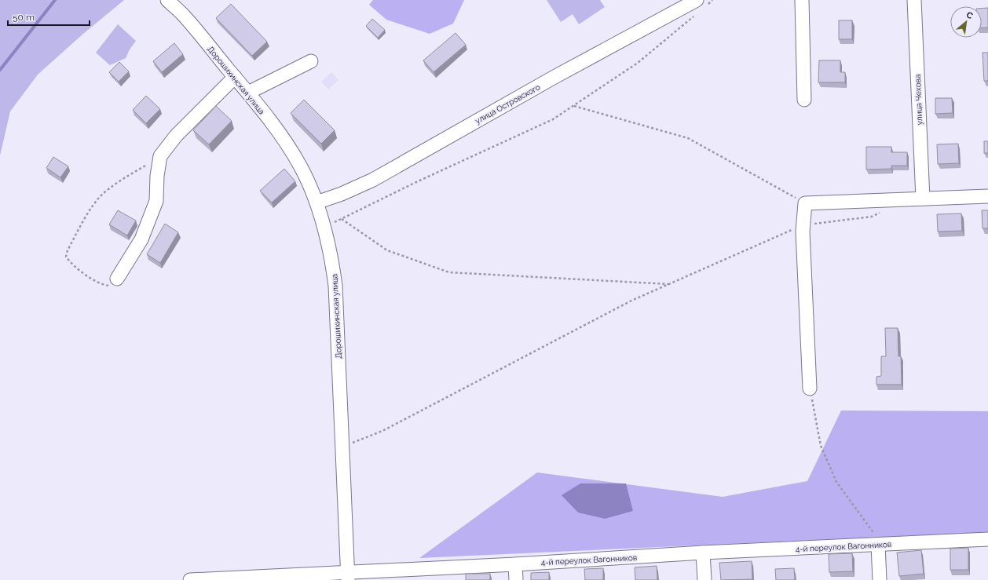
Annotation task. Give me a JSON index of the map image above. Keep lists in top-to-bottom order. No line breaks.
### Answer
{"streets":{"street":["Дорошихинская улица","улица Чехова","улица Островского","4-й переулок Вагонников"]},"crossings":[["Дорошихинская улица","улица Островского"],["Дорошихинская улица","4-й переулок Вагонников"]],"scale_bar":"50 m","north":"top right"}
